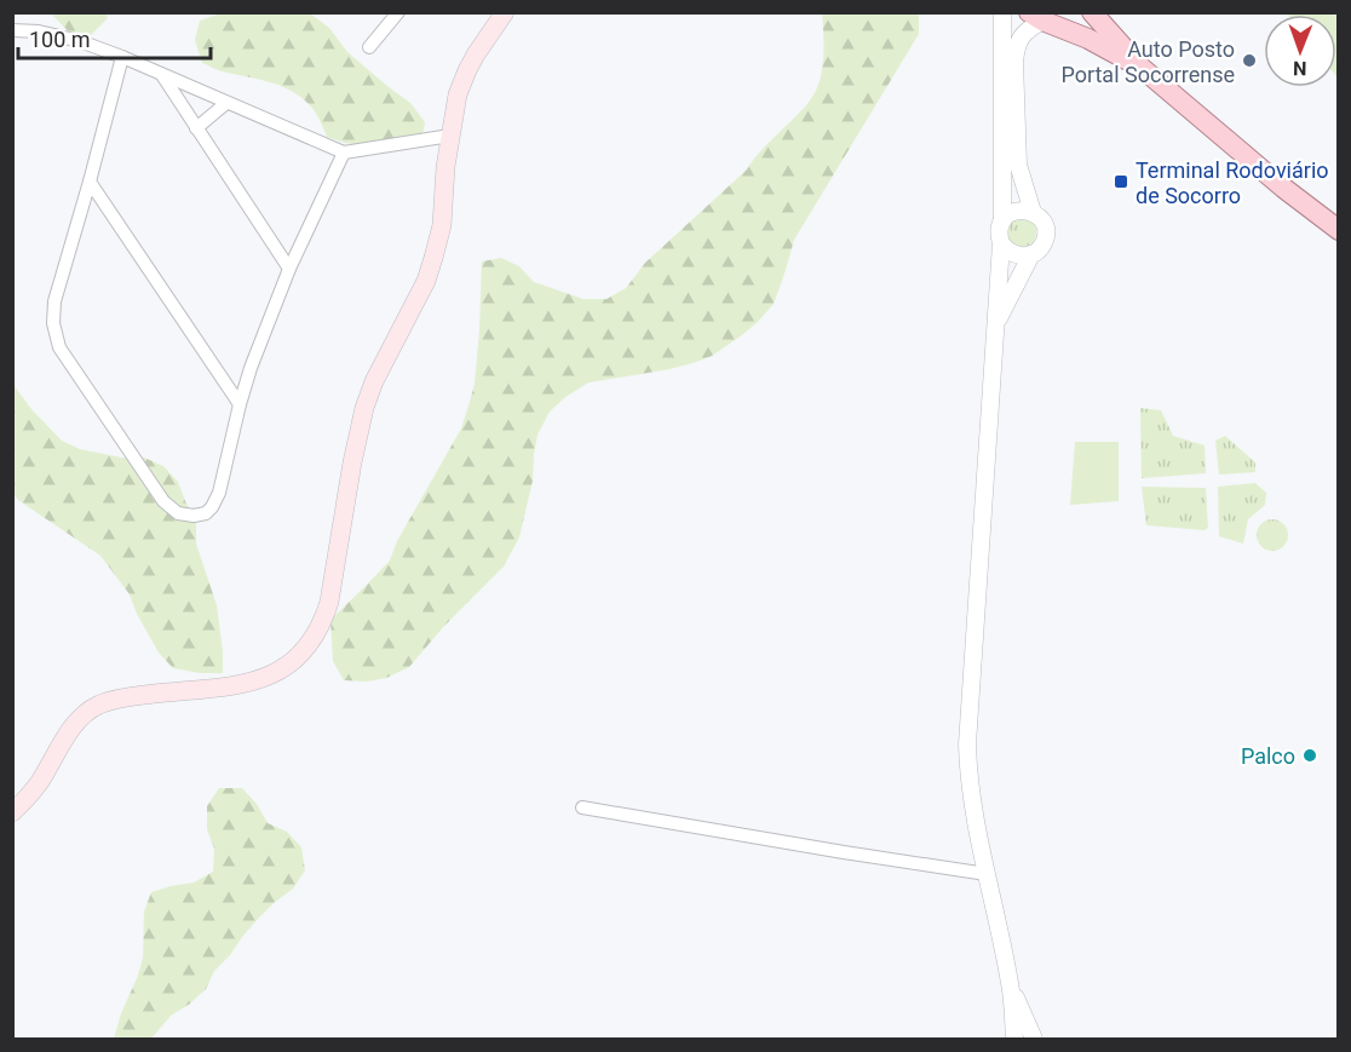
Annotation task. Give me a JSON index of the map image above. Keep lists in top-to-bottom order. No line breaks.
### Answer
{"places":{"other":["Auto Posto Portal Socorrense","Palco"],"transit":["Terminal Rodoviário de Socorro"]},"scale_bar":"100 m","north":"bottom"}
